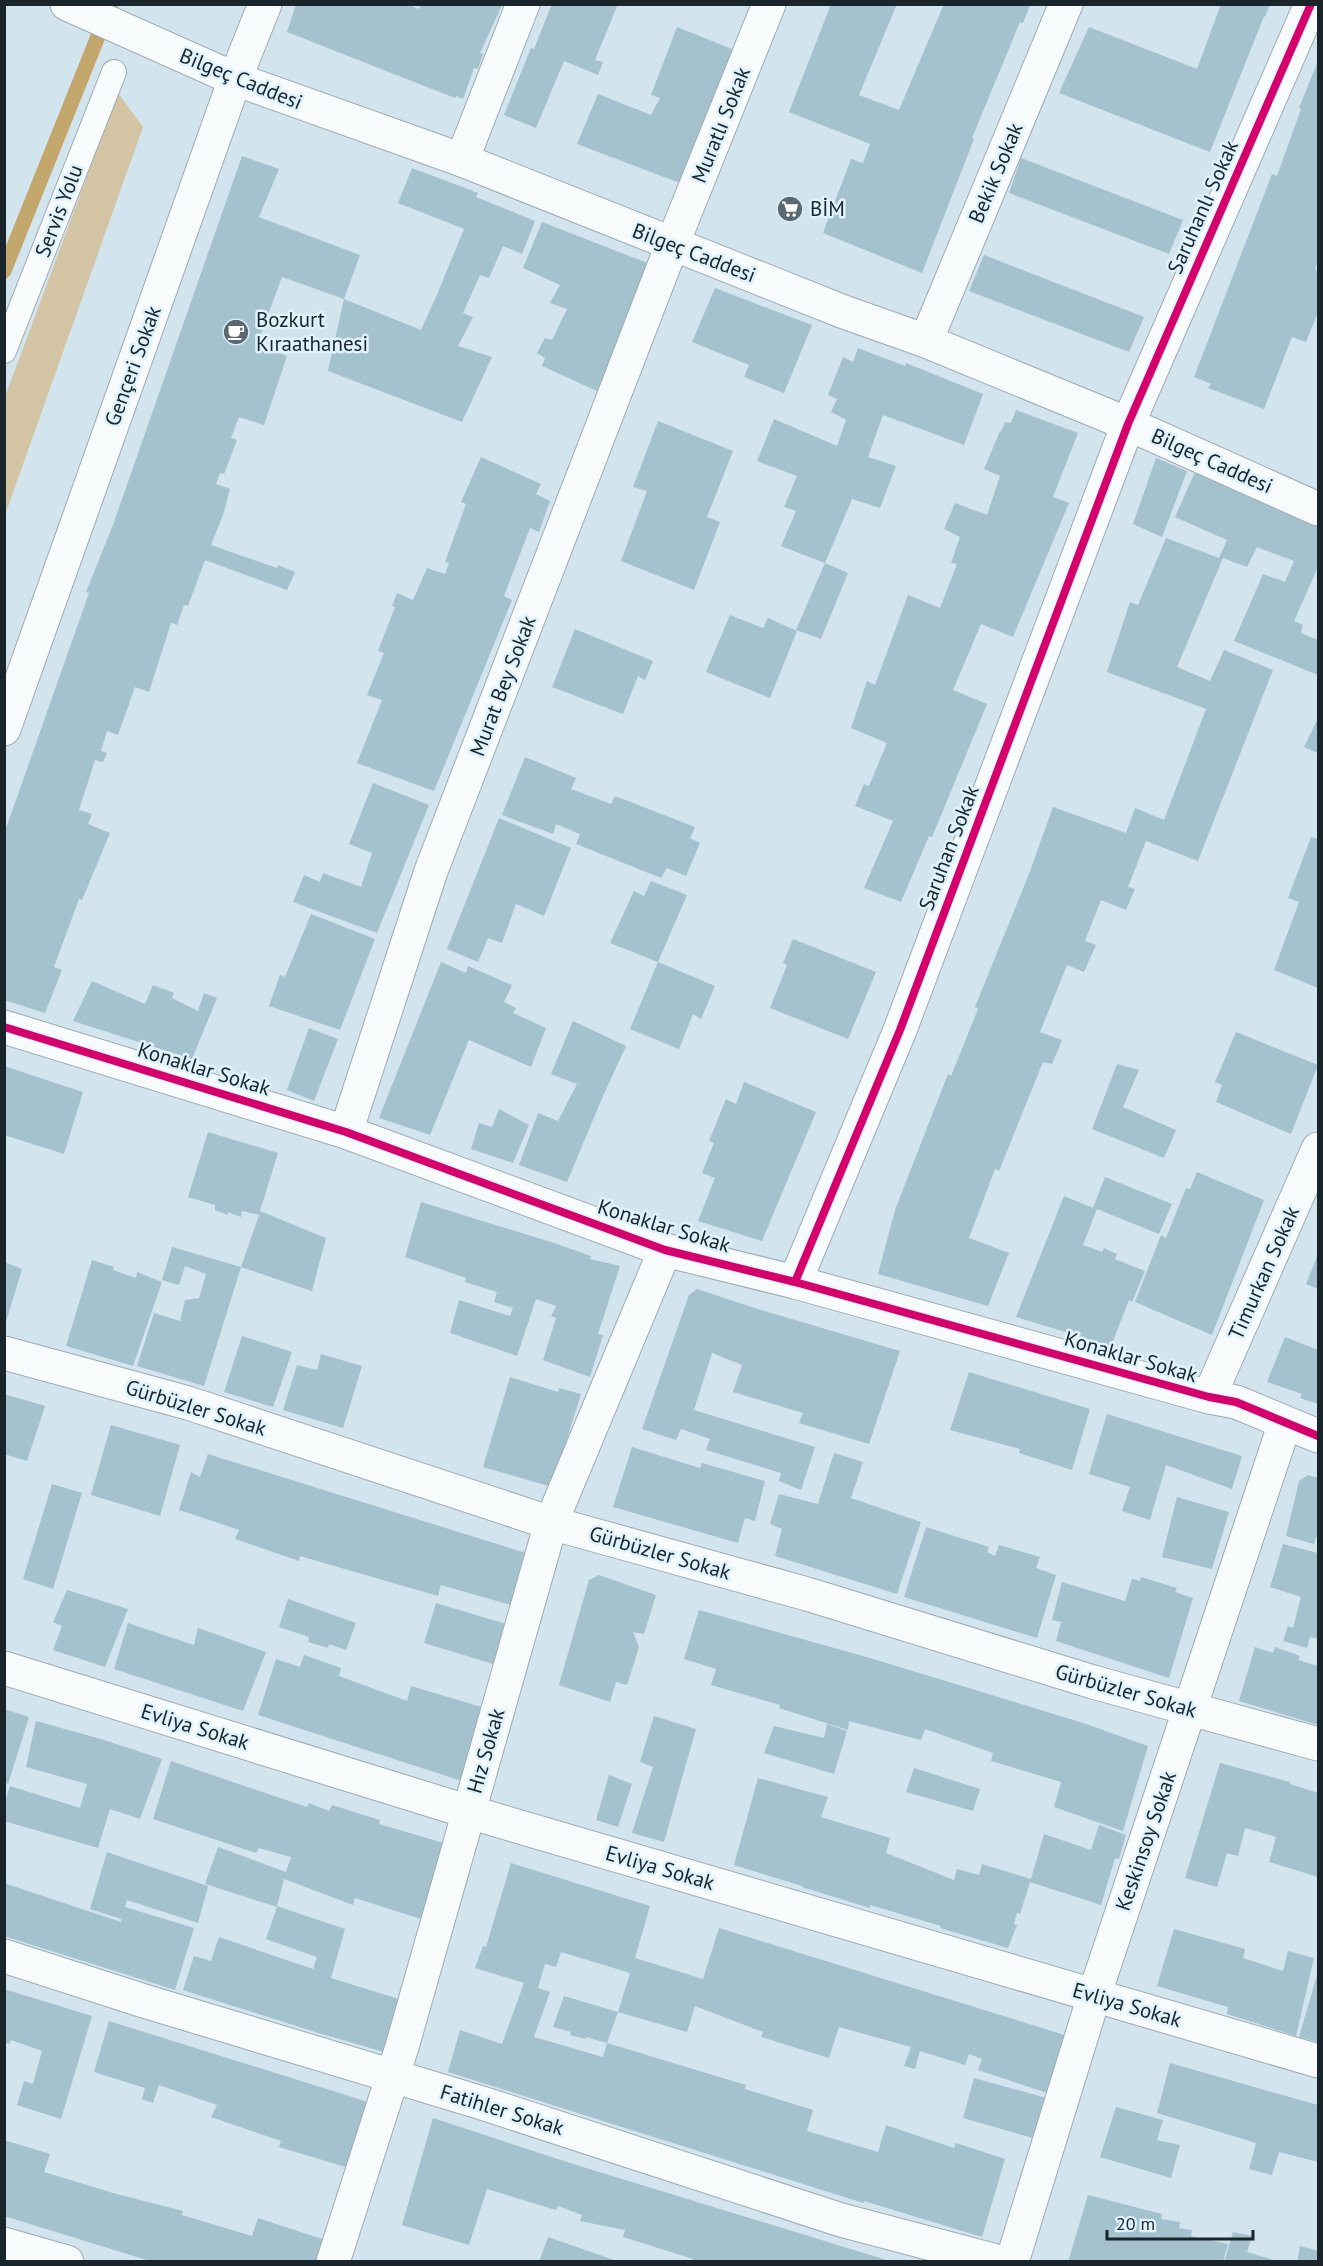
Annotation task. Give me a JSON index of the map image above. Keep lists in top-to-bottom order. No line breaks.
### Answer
{"streets":{"street":["Bilgeç Caddesi","Muratlı Sokak","Bekik Sokak","Saruhanlı Sokak","Gençeri Sokak","Murat Bey Sokak","Saruhan Sokak","Konaklar Sokak","Timurkan Sokak","Gürbüzler Sokak","Evliya Sokak","Hız Sokak","Keskinsoy Sokak","Fatihler Sokak"],"lane":["Servis Yolu"]},"crossings":[["Bilgeç Caddesi","Muratlı Sokak"],["Bilgeç Caddesi","Bekik Sokak"],["Bilgeç Caddesi","Saruhanlı Sokak"],["Bilgeç Caddesi","Gençeri Sokak"],["Bilgeç Caddesi","Murat Bey Sokak"],["Bilgeç Caddesi","Saruhan Sokak"],["Muratlı Sokak","Murat Bey Sokak"],["Saruhanlı Sokak","Saruhan Sokak"],["Murat Bey Sokak","Konaklar Sokak"],["Saruhan Sokak","Konaklar Sokak"],["Konaklar Sokak","Timurkan Sokak"],["Konaklar Sokak","Hız Sokak"],["Konaklar Sokak","Keskinsoy Sokak"],["Gürbüzler Sokak","Hız Sokak"],["Gürbüzler Sokak","Keskinsoy Sokak"],["Evliya Sokak","Hız Sokak"],["Evliya Sokak","Keskinsoy Sokak"],["Hız Sokak","Fatihler Sokak"]],"places":{"supermarket":["BİM"],"cafe":["Bozkurt Kıraathanesi"]},"scale_bar":"20 m"}
